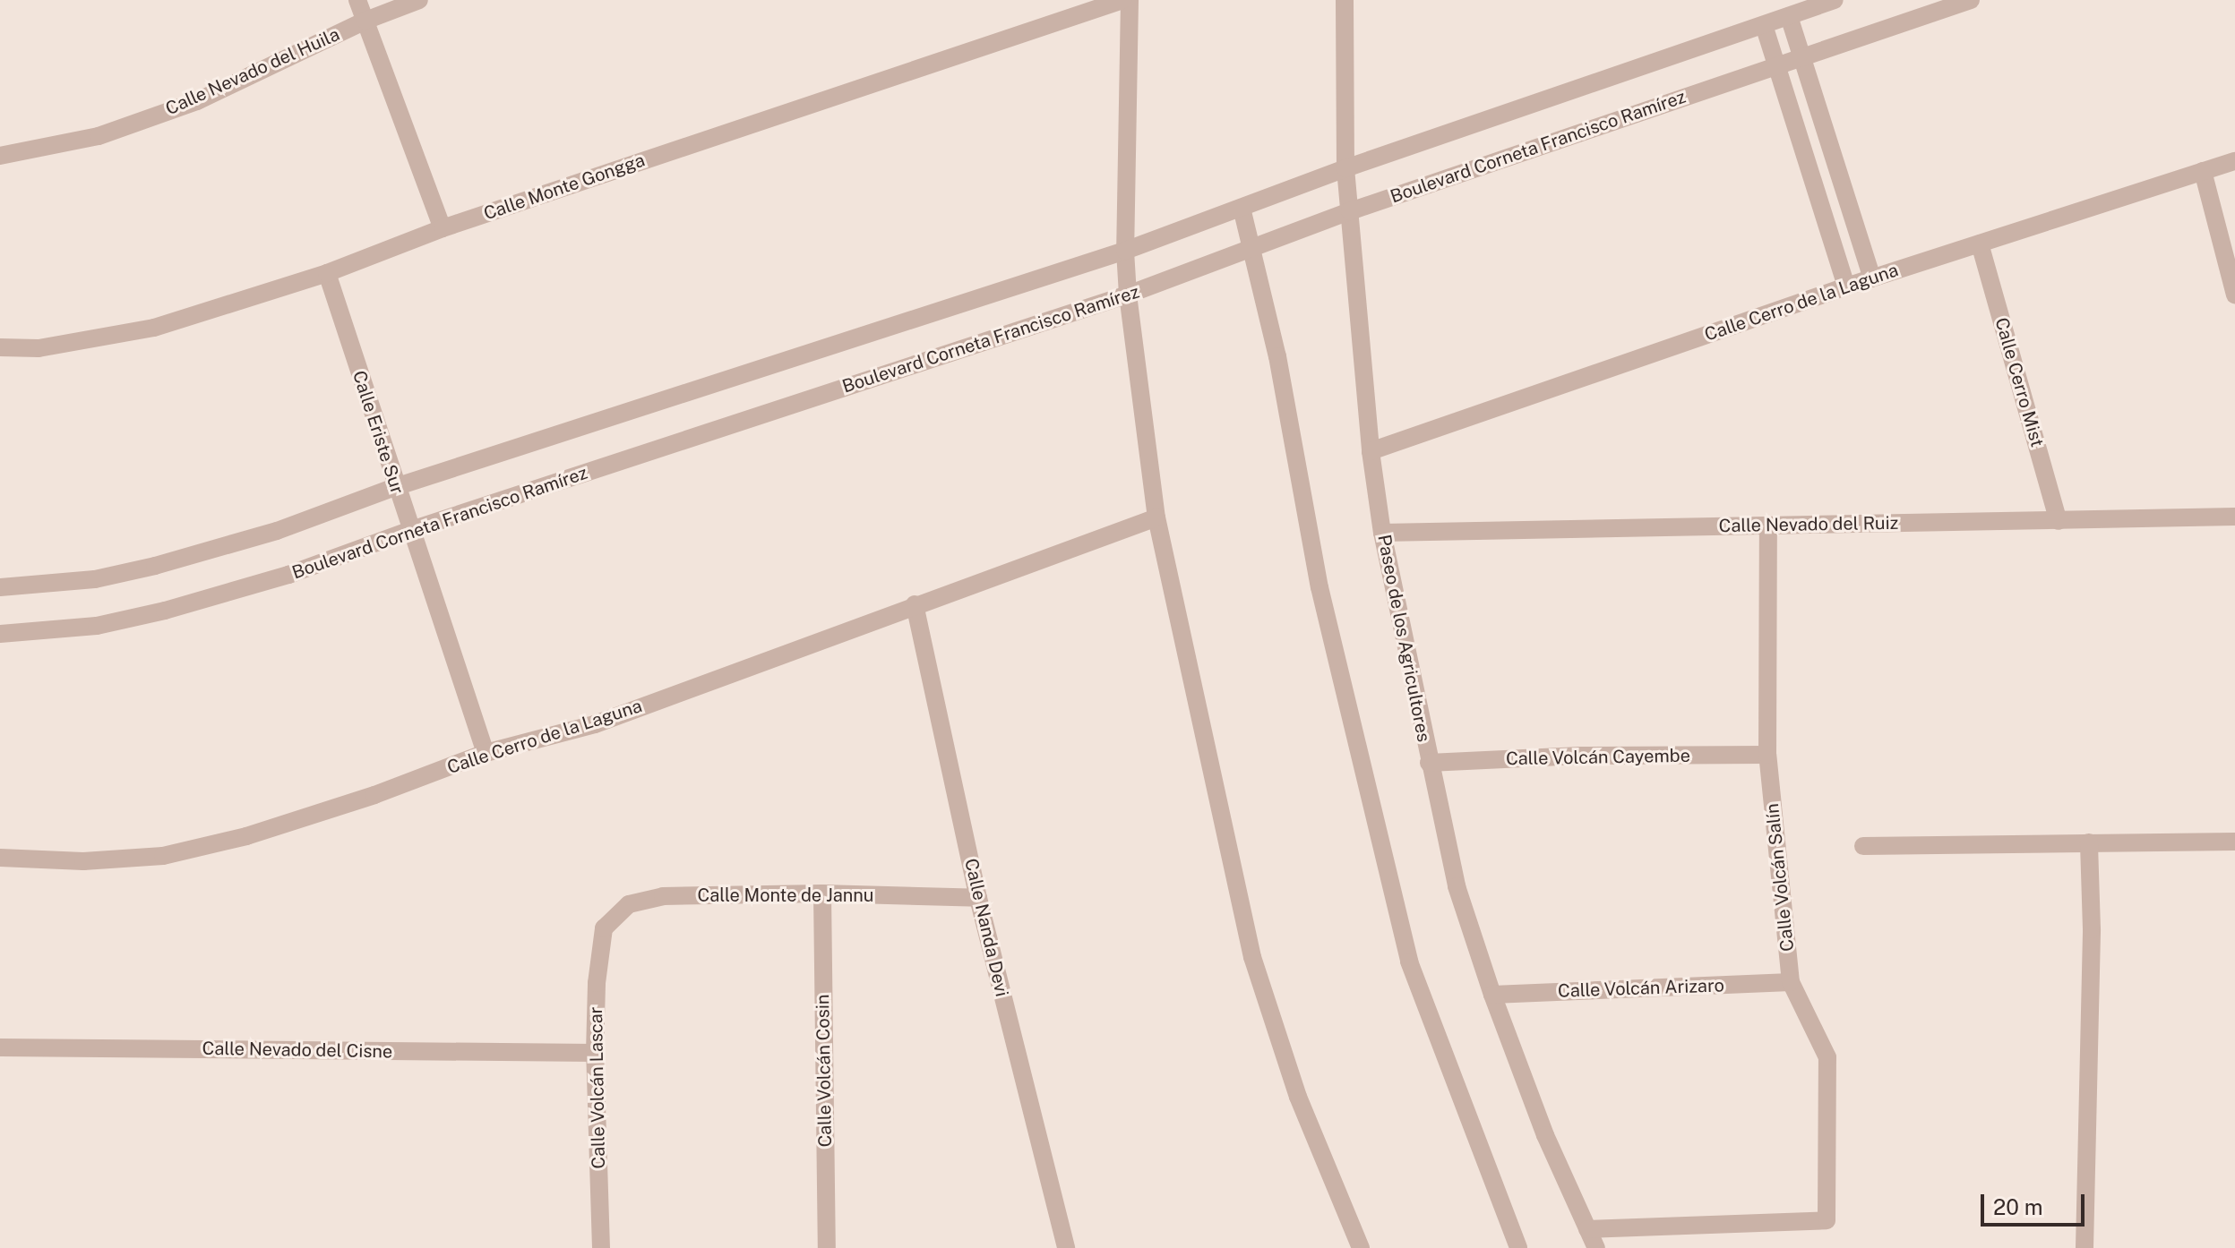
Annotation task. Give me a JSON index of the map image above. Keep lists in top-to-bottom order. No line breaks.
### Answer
{"streets":{"street":["Calle Nevado del Huila","Boulevard Corneta Francisco Ramírez","Calle Monte Gongga","Calle Cerro de la Laguna","Calle Cerro Mist","Calle Eriste Sur","Calle Nevado del Ruiz","Paseo de los Agricultores","Calle Volcán Cayembe","Calle Volcán Salín","Calle Monte de Jannu","Calle Nanda Devi","Calle Volcán Arizaro","Calle Nevado del Cisne","Calle Volcán Cosin","Calle Volcán Lascar"]},"crossings":[["Boulevard Corneta Francisco Ramírez","Calle Eriste Sur"],["Boulevard Corneta Francisco Ramírez","Paseo de los Agricultores"],["Calle Monte Gongga","Calle Eriste Sur"],["Calle Cerro de la Laguna","Calle Cerro Mist"],["Calle Cerro de la Laguna","Calle Eriste Sur"],["Calle Cerro de la Laguna","Paseo de los Agricultores"],["Calle Cerro de la Laguna","Calle Nanda Devi"],["Calle Cerro Mist","Calle Nevado del Ruiz"],["Calle Nevado del Ruiz","Paseo de los Agricultores"],["Calle Nevado del Ruiz","Calle Volcán Salín"],["Paseo de los Agricultores","Calle Volcán Cayembe"],["Paseo de los Agricultores","Calle Volcán Salín"],["Paseo de los Agricultores","Calle Volcán Arizaro"],["Calle Volcán Cayembe","Calle Volcán Salín"],["Calle Volcán Salín","Calle Volcán Arizaro"],["Calle Monte de Jannu","Calle Nanda Devi"],["Calle Monte de Jannu","Calle Volcán Cosin"],["Calle Monte de Jannu","Calle Volcán Lascar"],["Calle Nevado del Cisne","Calle Volcán Lascar"]],"scale_bar":"20 m"}
